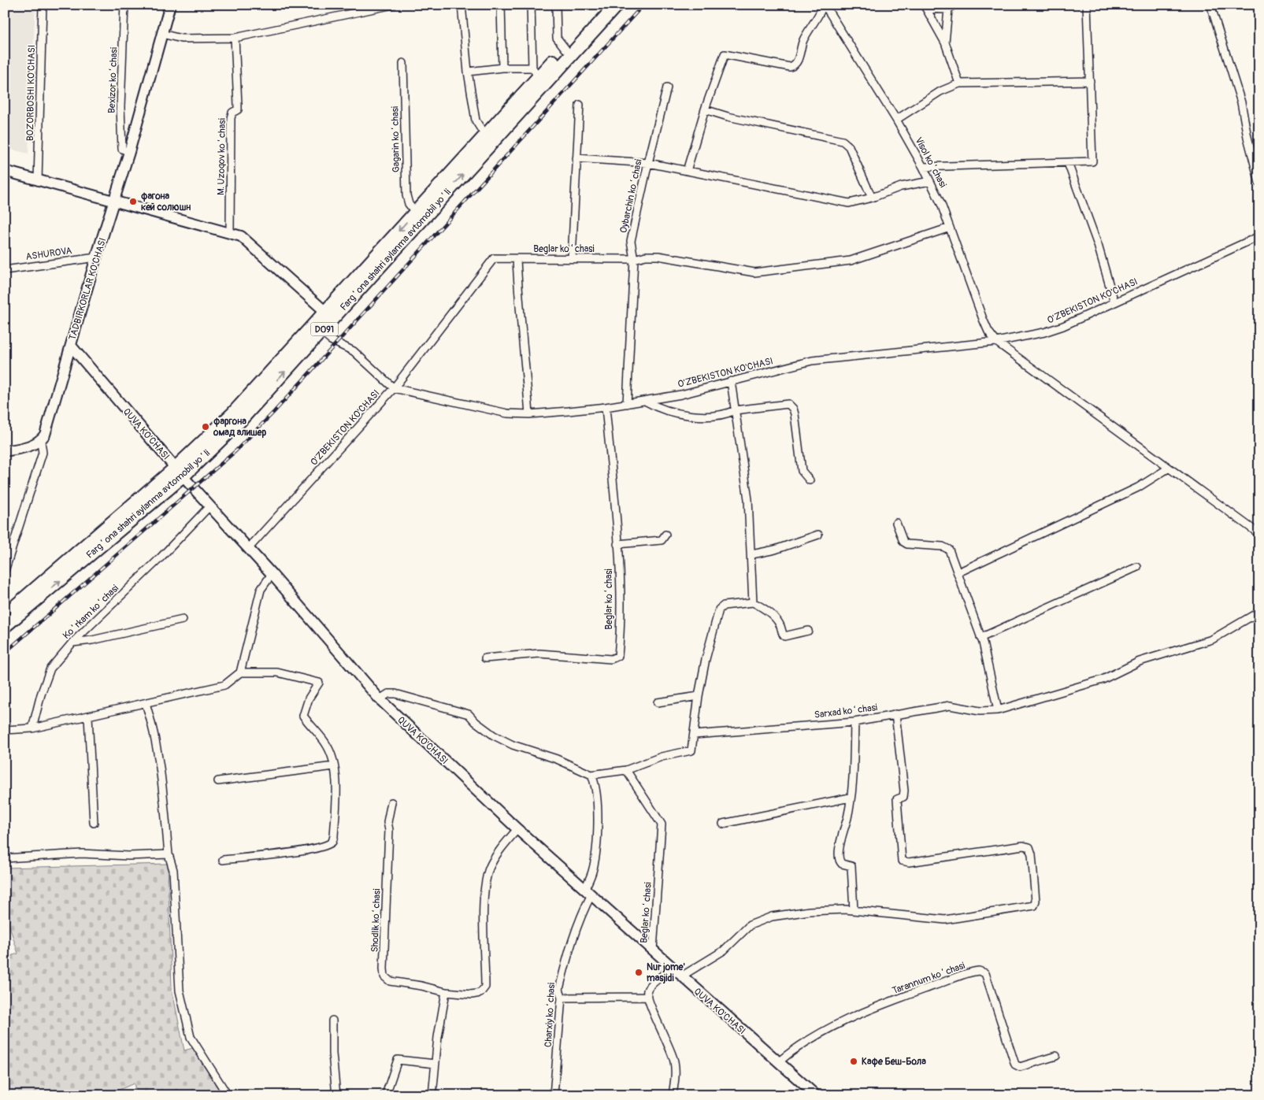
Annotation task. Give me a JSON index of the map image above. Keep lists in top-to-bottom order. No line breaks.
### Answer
{"streets":{"highway":["Fargʻona shahri aylanma avtomobil yoʻli","D091"],"main road":["TADBIRKORLAR KO'CHASI","QUVA KO'CHASI"],"street":["Bexizor koʻchasi","BOZORBOSHI KO'CHASI","Gagarin koʻchasi","M. Uzoqov koʻchasi","Visol koʻchasi","Oybarchin koʻchasi","Beglar koʻchasi","ASHUROVA","O'ZBEKISTON KO'CHASI","Koʻrkam koʻchasi","Sarxad koʻchasi","Shodlik koʻchasi","Tarannum koʻchasi","Charxiy koʻchasi"]},"crossings":[["Bexizor koʻchasi","TADBIRKORLAR KO'CHASI"],["Gagarin koʻchasi","Fargʻona shahri aylanma avtomobil yoʻli"],["Visol koʻchasi","Beglar koʻchasi"],["Visol koʻchasi","O'ZBEKISTON KO'CHASI"],["Oybarchin koʻchasi","Beglar koʻchasi"],["Oybarchin koʻchasi","O'ZBEKISTON KO'CHASI"],["Beglar koʻchasi","O'ZBEKISTON KO'CHASI"],["Beglar koʻchasi","QUVA KO'CHASI"],["Fargʻona shahri aylanma avtomobil yoʻli","QUVA KO'CHASI"],["ASHUROVA","TADBIRKORLAR KO'CHASI"],["TADBIRKORLAR KO'CHASI","QUVA KO'CHASI"],["O'ZBEKISTON KO'CHASI","QUVA KO'CHASI"],["QUVA KO'CHASI","Koʻrkam koʻchasi"],["QUVA KO'CHASI","Shodlik koʻchasi"],["QUVA KO'CHASI","Tarannum koʻchasi"],["QUVA KO'CHASI","Charxiy koʻchasi"]],"places":["фагона кей солюшн","фаргона омад алишер","Nur jome' masjidi","Кафе Беш-Бола"]}
